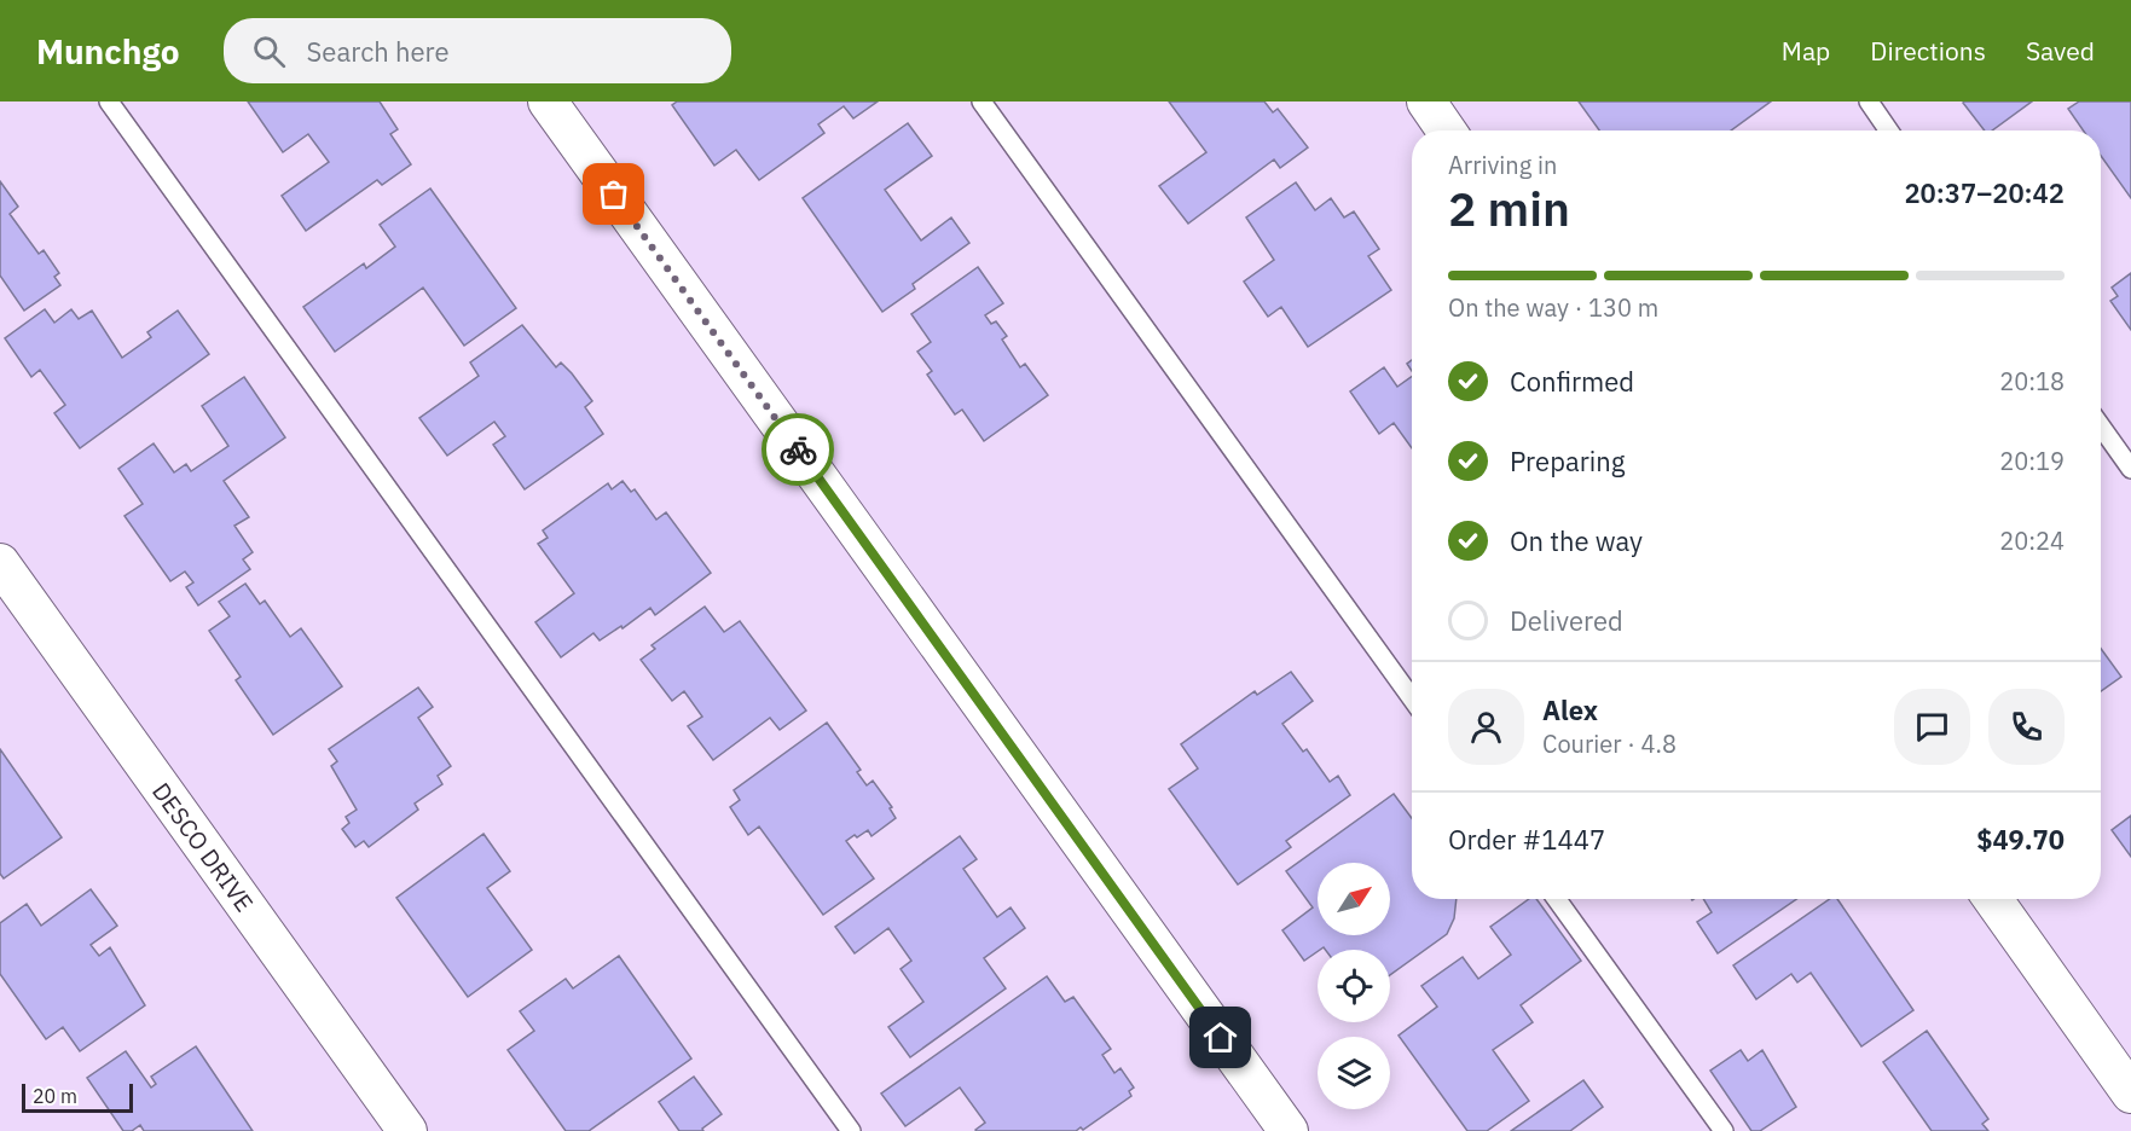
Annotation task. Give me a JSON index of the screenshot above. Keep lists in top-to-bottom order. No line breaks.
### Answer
{"streets":{"street":["DESCO DRIVE"]},"scale_bar":"20 m","north":"top right","page":{"header":"Munchgo","search":"Search here","nav":["Map","Directions","Saved"],"heading":["2 min","Arriving in","20:37–20:42"],"panel":["Alex","Courier · 4.8","Order #1447","$49.70"],"bar":"On the way · 130 m","list":[["Confirmed","20:18"],["Preparing","20:19"],["On the way","20:24"],"Delivered"],"scale":"20 m"}}
